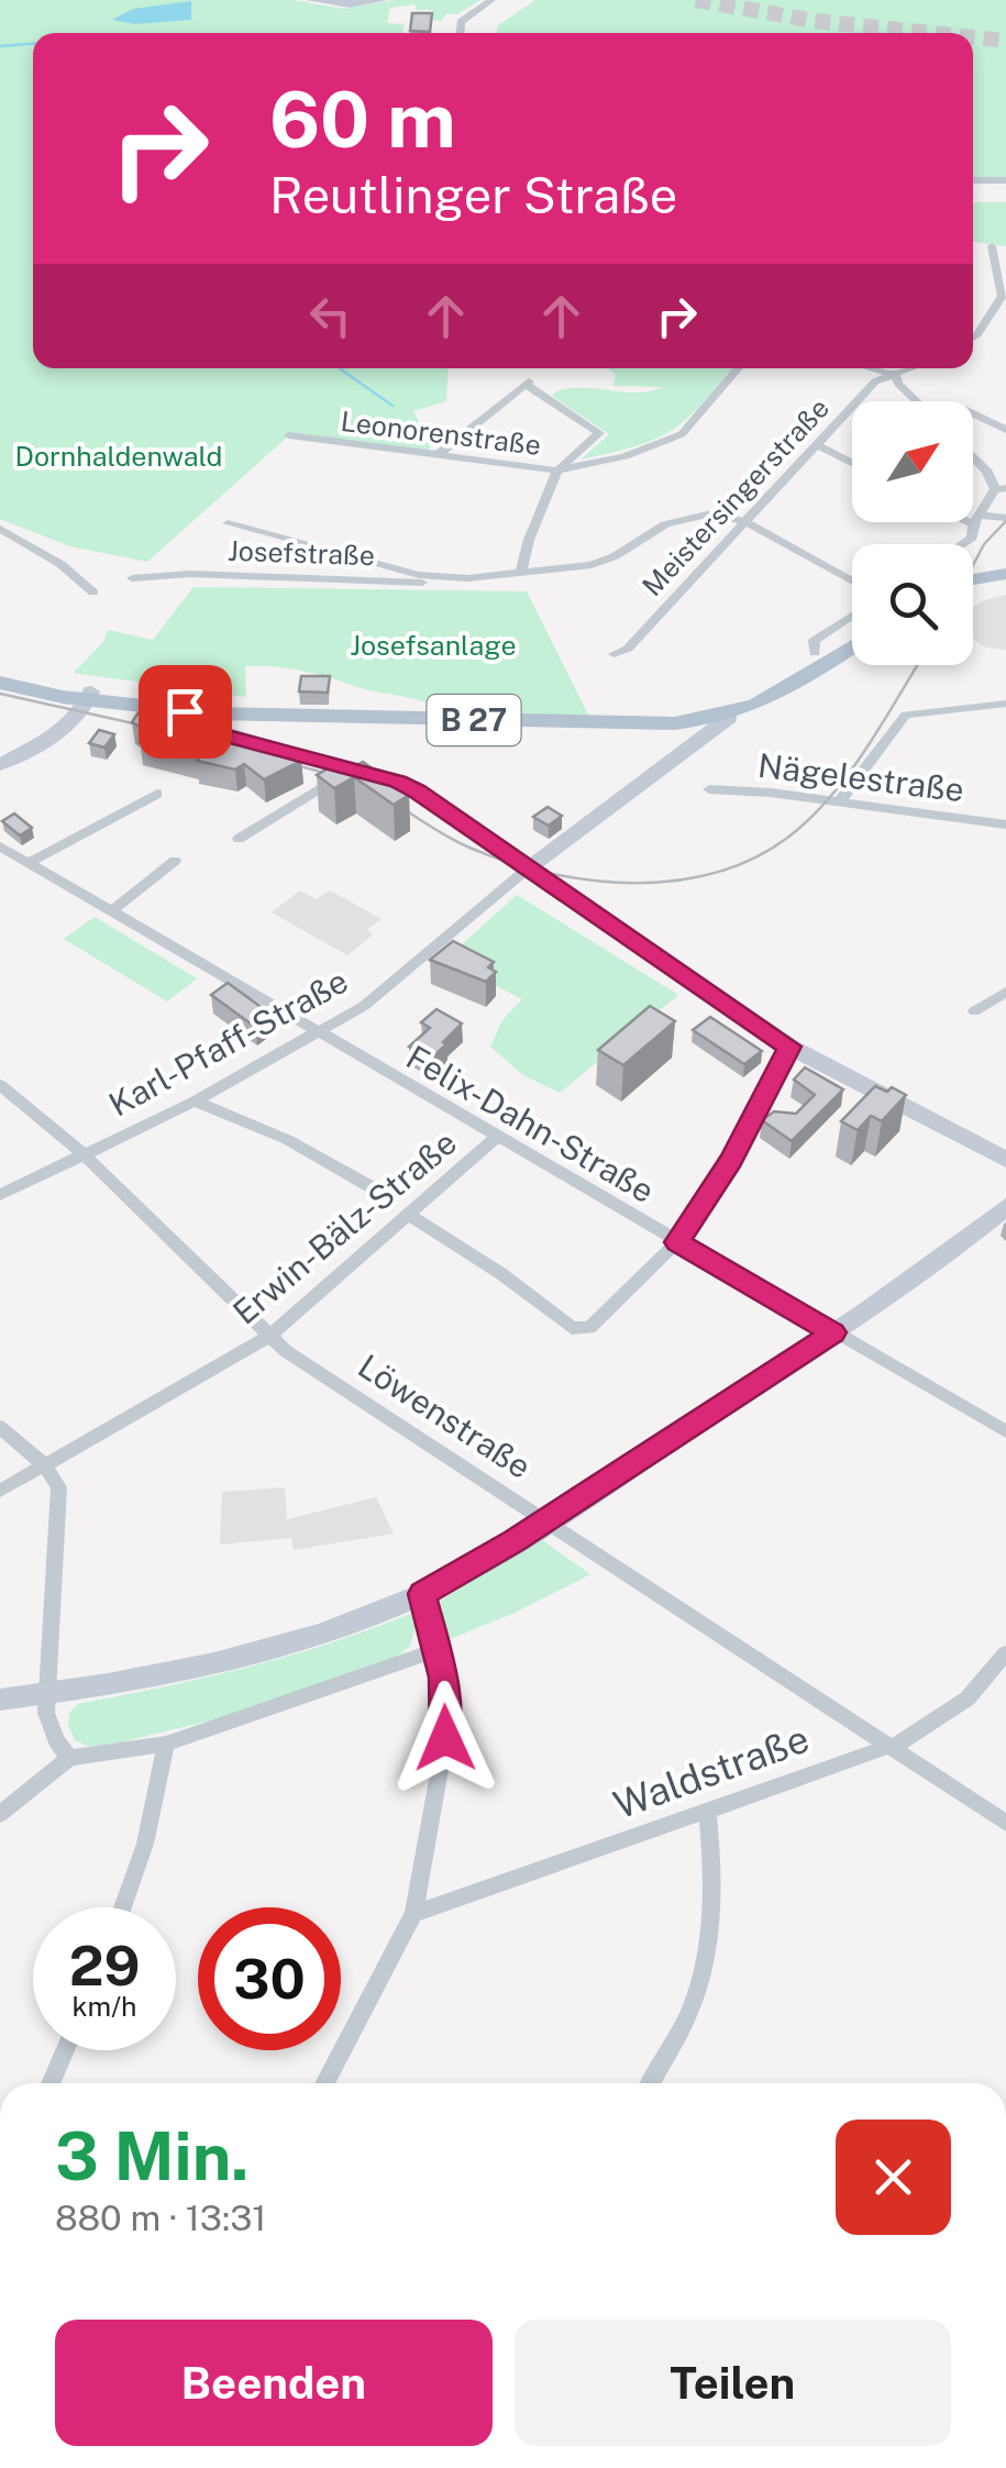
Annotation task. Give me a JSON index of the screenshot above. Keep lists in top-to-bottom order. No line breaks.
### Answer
{"streets":{"main road":["B 27"],"street":["Leonorenstraße","Meistersingerstraße","Josefstraße","Nägelestraße","Karl-Pfaff-Straße","Felix-Dahn-Straße","Erwin-Bälz-Straße","Löwenstraße","Waldstraße"]},"crossings":[["B 27","Karl-Pfaff-Straße"],["Karl-Pfaff-Straße","Felix-Dahn-Straße"],["Karl-Pfaff-Straße","Löwenstraße"],["Felix-Dahn-Straße","Erwin-Bälz-Straße"],["Erwin-Bälz-Straße","Löwenstraße"],["Löwenstraße","Waldstraße"]],"parks":["Dornhaldenwald","Josefsanlage"],"north":"top right","page":{"turn":["60 m","Reutlinger Straße"],"speed":"29 km/h","limit":"30","heading":["3 Min.","880 m · 13:31"],"buttons":["Beenden","Teilen"]}}
